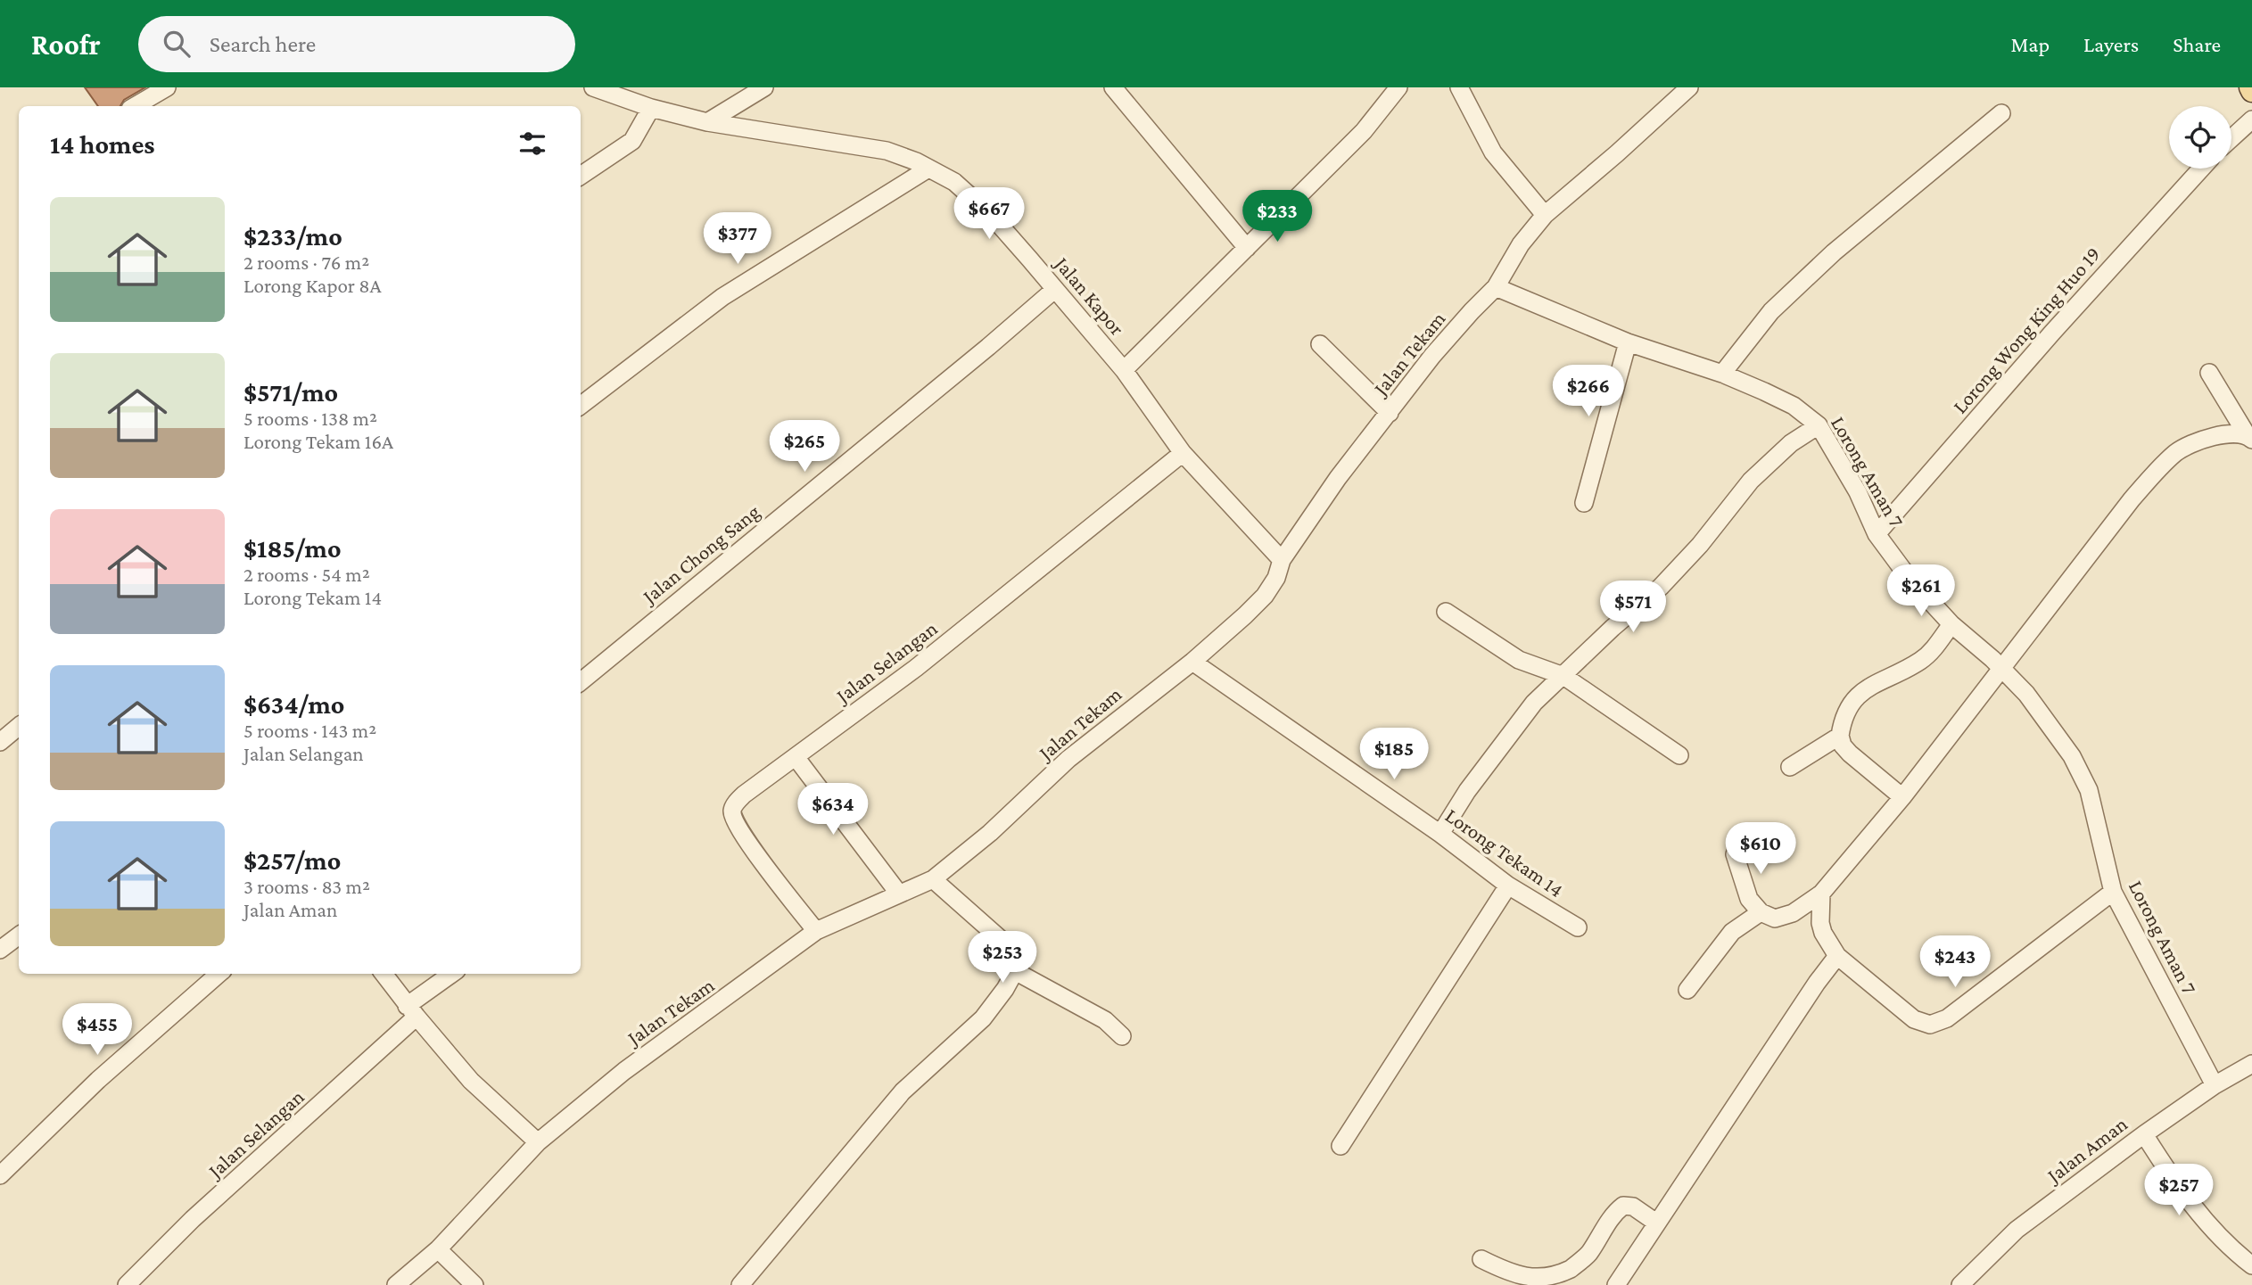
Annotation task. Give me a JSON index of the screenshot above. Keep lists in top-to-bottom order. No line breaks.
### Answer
{"streets":{"street":["Jalan Kapor","Lorong Wong King Huo 19","Jalan Tekam","Lorong Aman 7","Jalan Chong Sang","Jalan Selangan","Lorong Tekam 14","Jalan Aman"]},"crossings":[["Jalan Kapor","Jalan Tekam"],["Jalan Kapor","Jalan Chong Sang"],["Jalan Kapor","Jalan Selangan"],["Lorong Wong King Huo 19","Lorong Aman 7"],["Jalan Tekam","Lorong Aman 7"],["Jalan Tekam","Jalan Selangan"],["Jalan Tekam","Lorong Tekam 14"],["Lorong Aman 7","Jalan Aman"]],"page":{"header":"Roofr","search":"Search here","nav":["Map","Layers","Share"],"heading":"14 homes","list":[{"name":"$233/mo","note":"2 rooms · 76 m² · Lorong Kapor 8A"},{"name":"$571/mo","note":"5 rooms · 138 m² · Lorong Tekam 16A"},{"name":"$185/mo","note":"2 rooms · 54 m² · Lorong Tekam 14"},{"name":"$634/mo","note":"5 rooms · 143 m² · Jalan Selangan"},{"name":"$257/mo","note":"3 rooms · 83 m² · Jalan Aman"}],"price":["$667","$233","$377","$266","$265","$261","$571","$185","$634","$610","$253","$243","$455","$257"]}}
